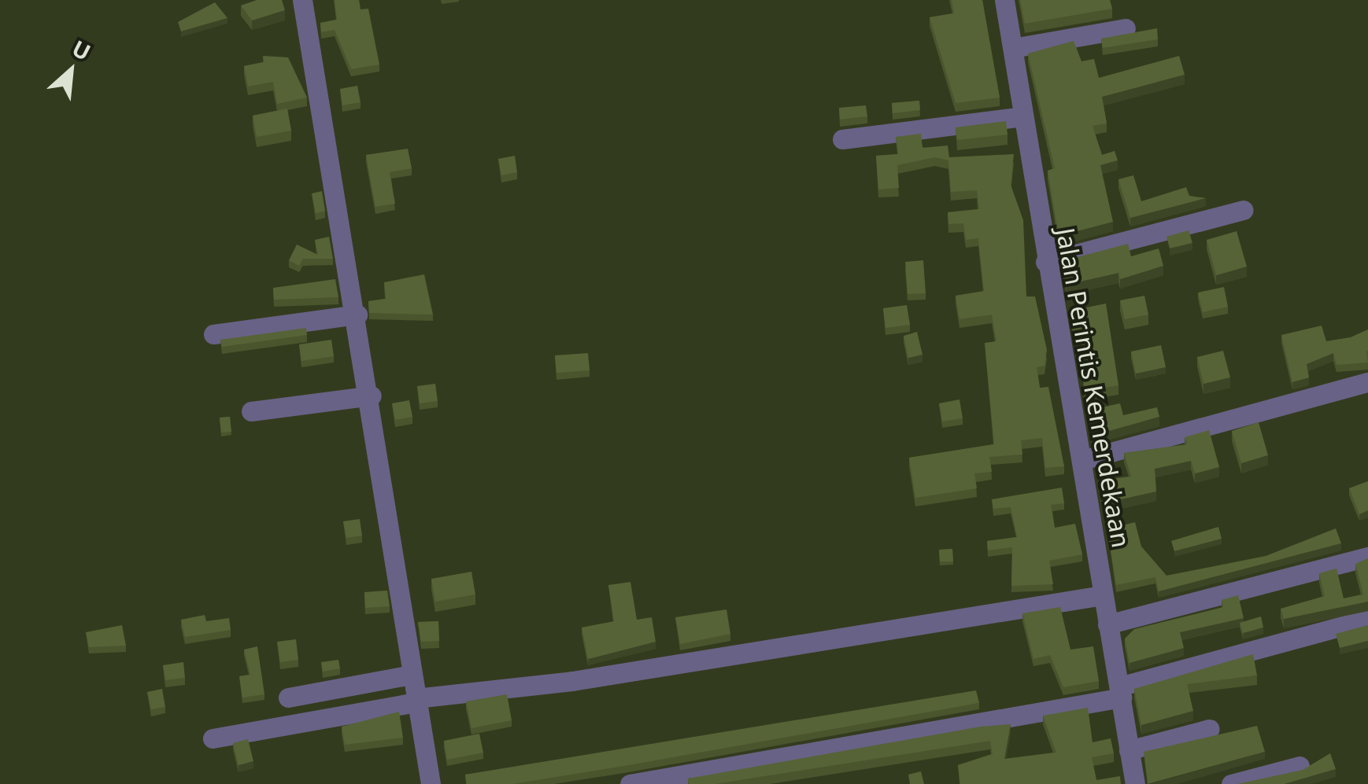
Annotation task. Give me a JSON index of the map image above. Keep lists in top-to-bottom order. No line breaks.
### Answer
{"streets":{"street":["Jalan Perintis Kemerdekaan"]},"north":"top right"}
